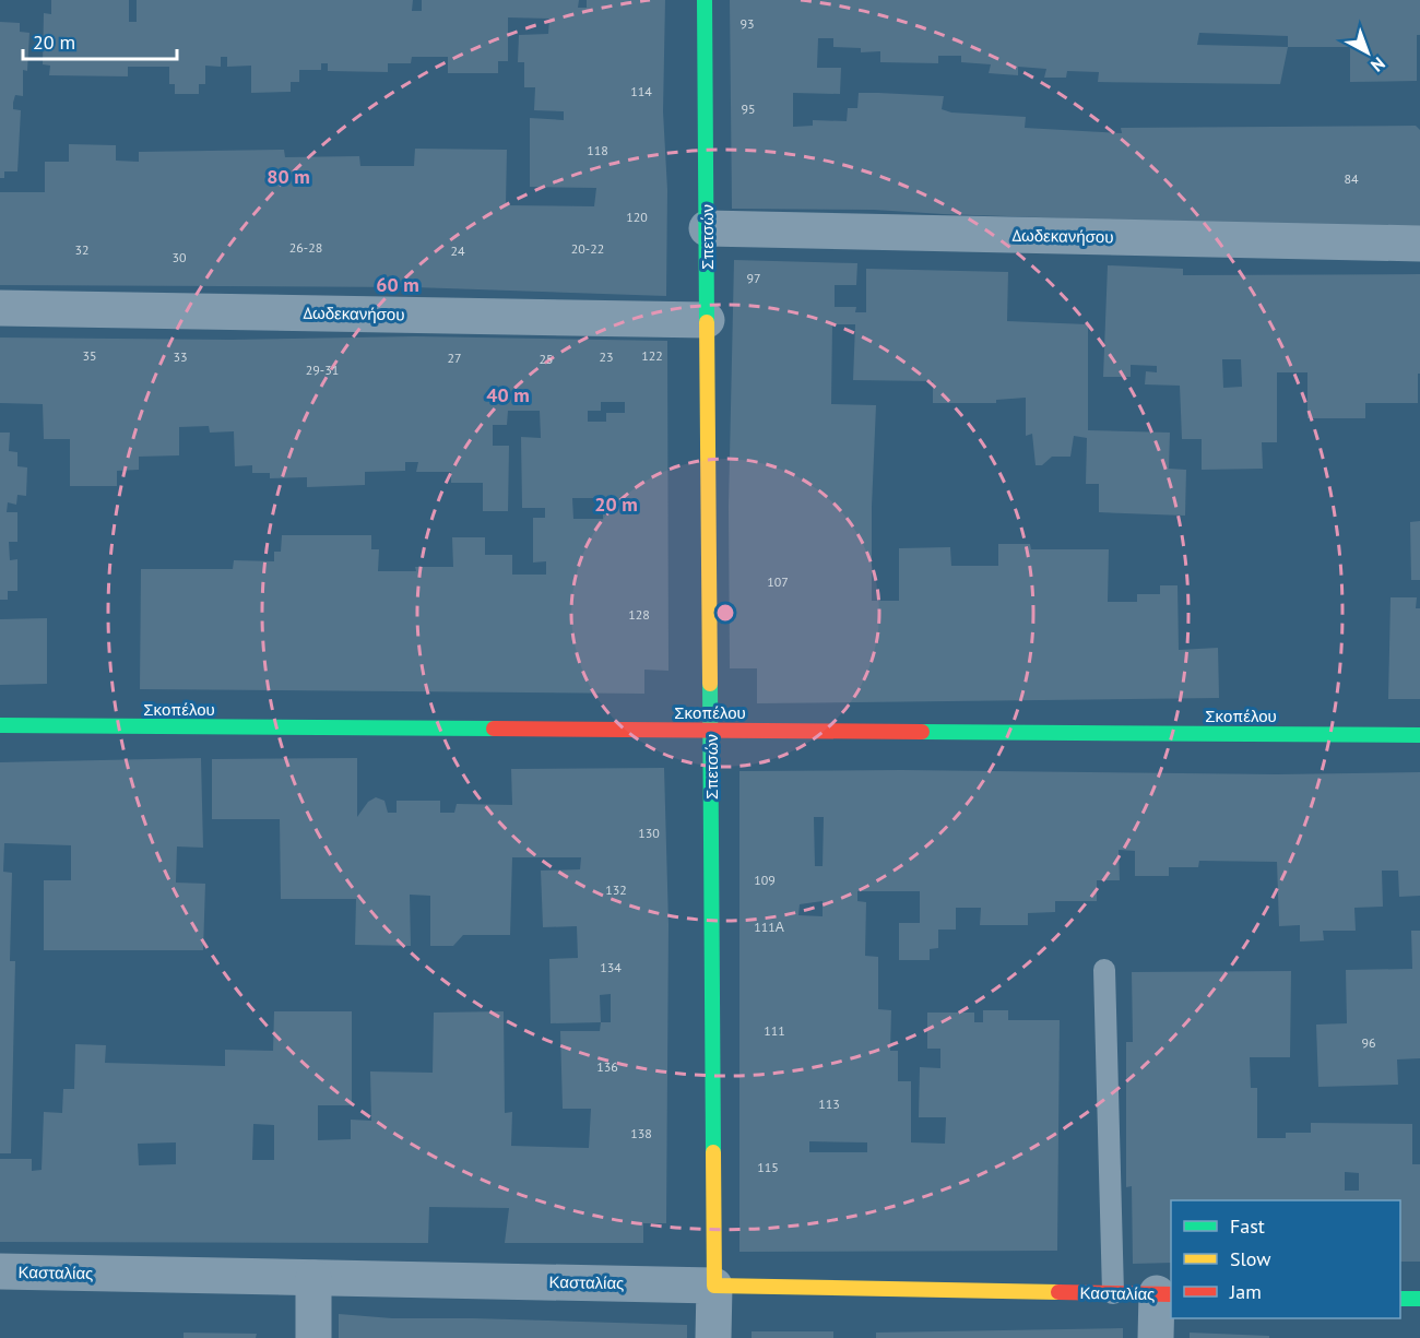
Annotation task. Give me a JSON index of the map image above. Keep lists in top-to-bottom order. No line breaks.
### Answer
{"streets":{"street":["Δωδεκανήσου","Σπετσών","Σκοπέλου","Κασταλίας"]},"crossings":[["Δωδεκανήσου","Σπετσών"],["Σπετσών","Σκοπέλου"],["Σπετσών","Κασταλίας"]],"house_numbers":["93","114","95","118","84","120","26-28","20-22","32","24","30","97","35","122","33","23","27","25","29-31","107","128","130","109","132","111Α","134","111","96","136","113","138","115"],"legend":["Fast","Slow","Jam"],"scale_bar":"20 m","north":"bottom right","rings":["80 m","60 m","40 m","20 m"]}
